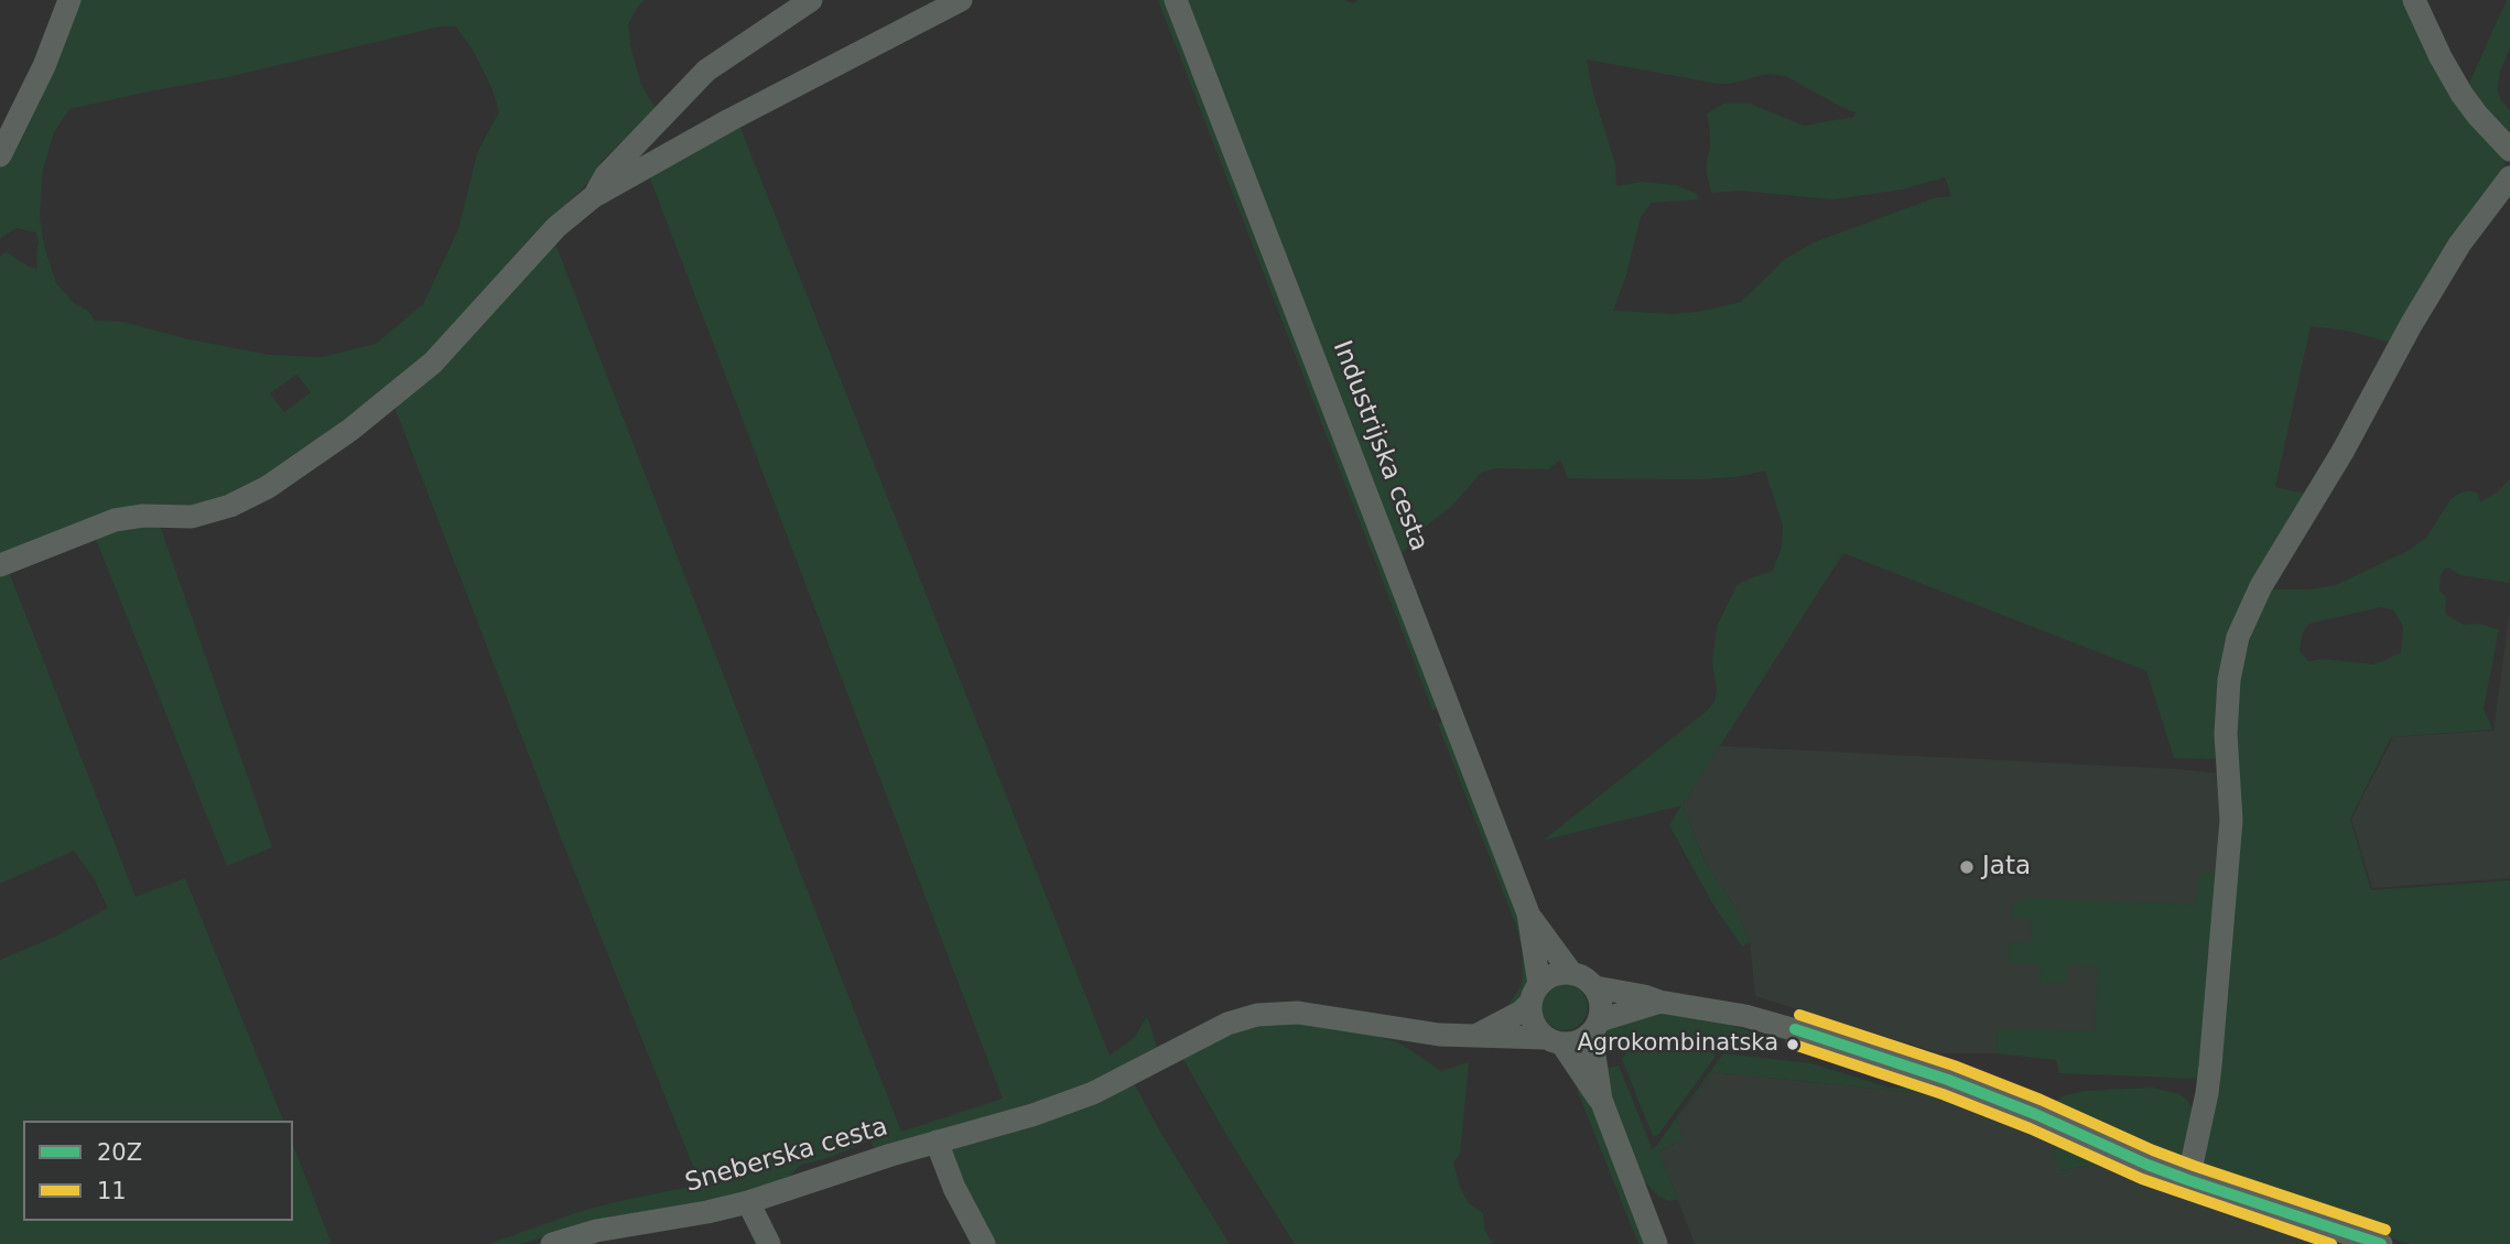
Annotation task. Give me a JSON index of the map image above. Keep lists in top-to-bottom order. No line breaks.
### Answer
{"streets":{"street":["Industrijska cesta","Sneberska cesta"]},"crossings":[["Industrijska cesta","Sneberska cesta"]],"places":["Jata","Agrokombinatska"],"lines":["transit line 20Z","transit line 11"],"legend":["20Z","11"]}
